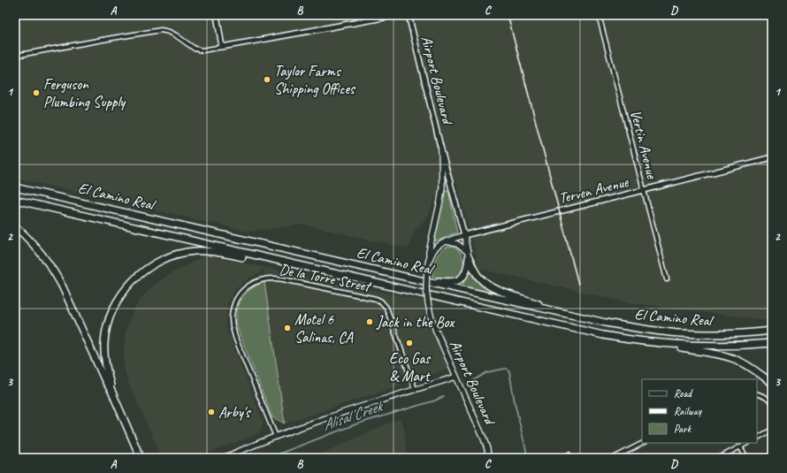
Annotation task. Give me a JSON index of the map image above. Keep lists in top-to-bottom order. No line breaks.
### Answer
{"streets":{"highway":["El Camino Real"],"main road":["Airport Boulevard","Terven Avenue"],"street":["Vertin Avenue","De la Torre Street"]},"crossings":[["Airport Boulevard","Terven Avenue"],["Vertin Avenue","Terven Avenue"]],"water":["Alisal Creek"],"places":["Taylor Farms Shipping Offices","Ferguson Plumbing Supply","Jack in the Box","Motel 6 Salinas, CA","Eco Gas & Mart","Arby's"],"legend":["Road","Railway","Park"],"grid":{"columns":["A","B","C","D"],"rows":["1","2","3"]}}
